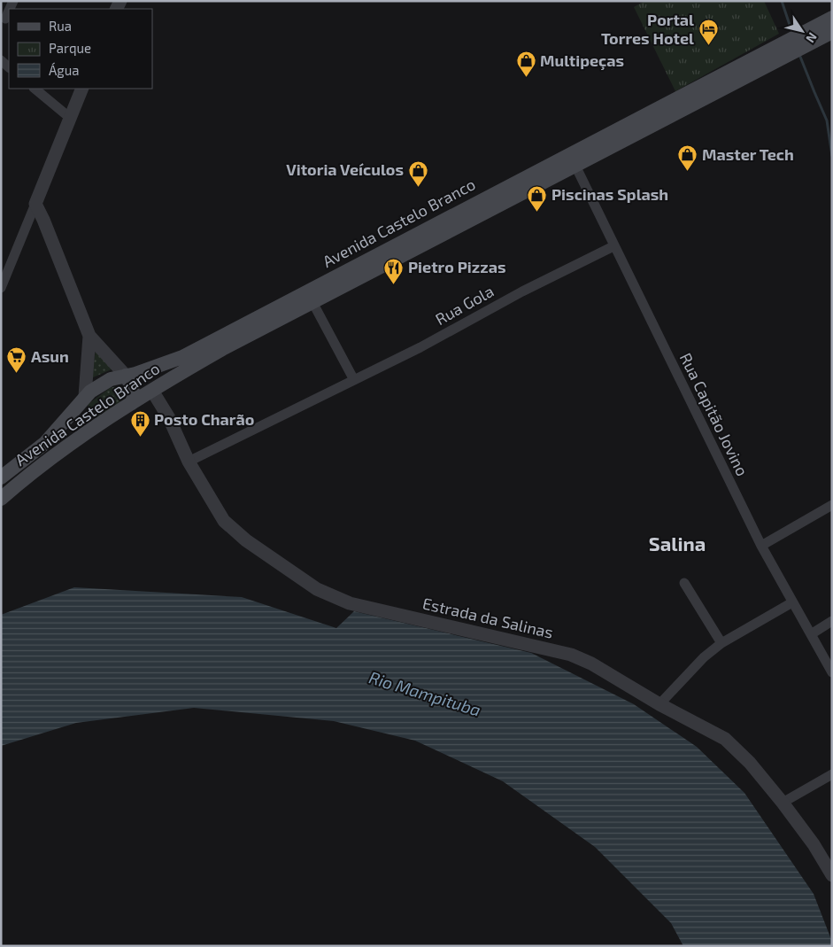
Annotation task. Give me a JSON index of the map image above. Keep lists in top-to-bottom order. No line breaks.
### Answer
{"streets":{"main road":["Avenida Castelo Branco"],"street":["Rua Gola","Rua Capitão Jovino","Estrada da Salinas"]},"crossings":[["Avenida Castelo Branco","Rua Capitão Jovino"],["Avenida Castelo Branco","Estrada da Salinas"],["Rua Gola","Rua Capitão Jovino"],["Rua Gola","Estrada da Salinas"]],"districts":["Salina"],"water":["Rio Mampituba"],"places":{"hotel":["Portal Torres Hotel"],"shop":["Multipeças","Master Tech","Vitoria Veículos","Piscinas Splash"],"restaurant":["Pietro Pizzas"],"supermarket":["Asun"],"building":["Posto Charão"]},"legend":["Rua","Parque","Água"],"north":"bottom right"}
